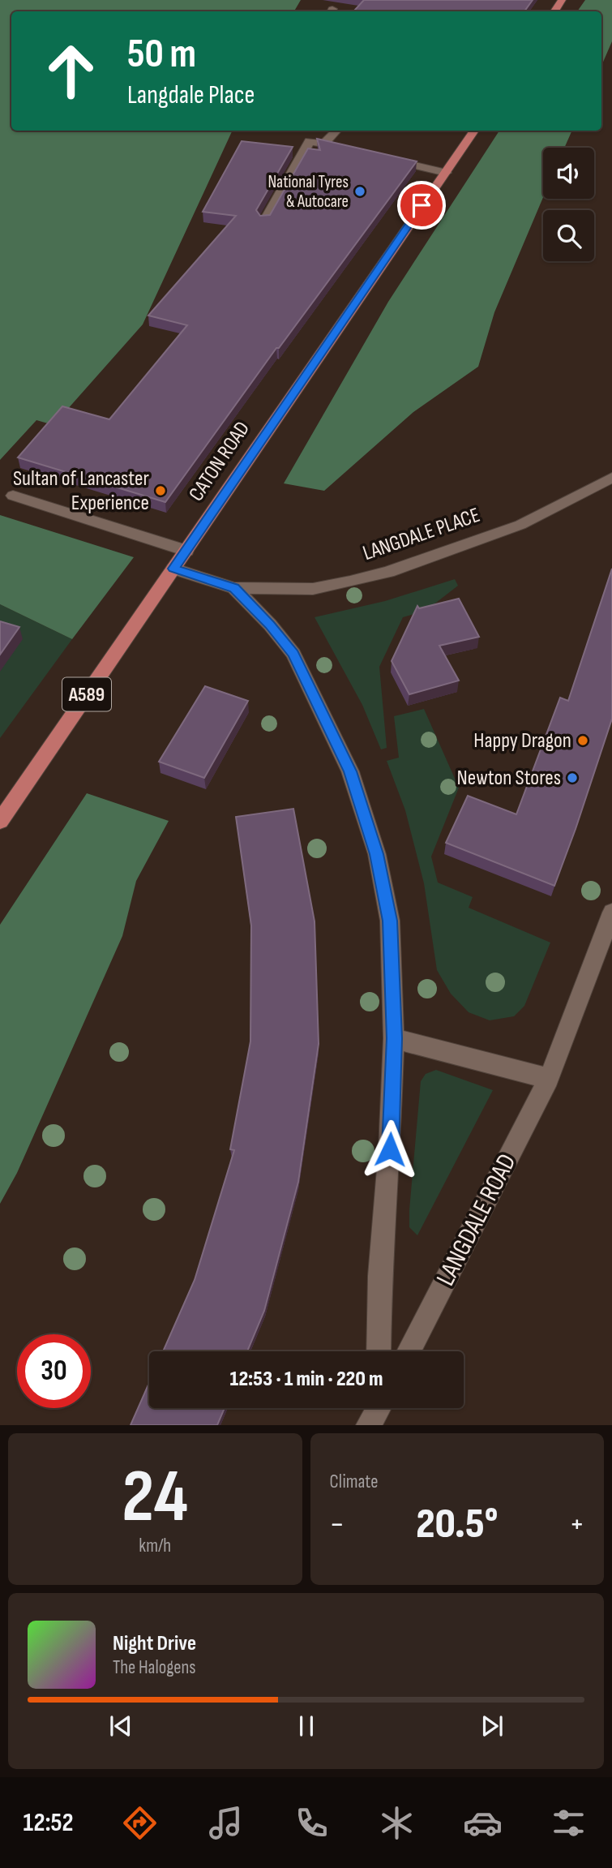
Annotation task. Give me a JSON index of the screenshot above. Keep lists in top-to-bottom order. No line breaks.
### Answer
{"streets":{"main road":["CATON ROAD","A589"],"street":["LANGDALE PLACE","LANGDALE ROAD"]},"crossings":[["CATON ROAD","LANGDALE PLACE"]],"places":["National Tyres & Autocare","Sultan of Lancaster Experience","Happy Dragon","Newton Stores"],"page":{"turn":["50 m","Langdale Place"],"limit":"30","trip":"12:53 · 1 min · 220 m","tile":[["24","km/h"],"Climate"],"heat":["−","20.5°","+"],"song":["Night Drive","The Halogens"],"tabs":"12:52"}}
